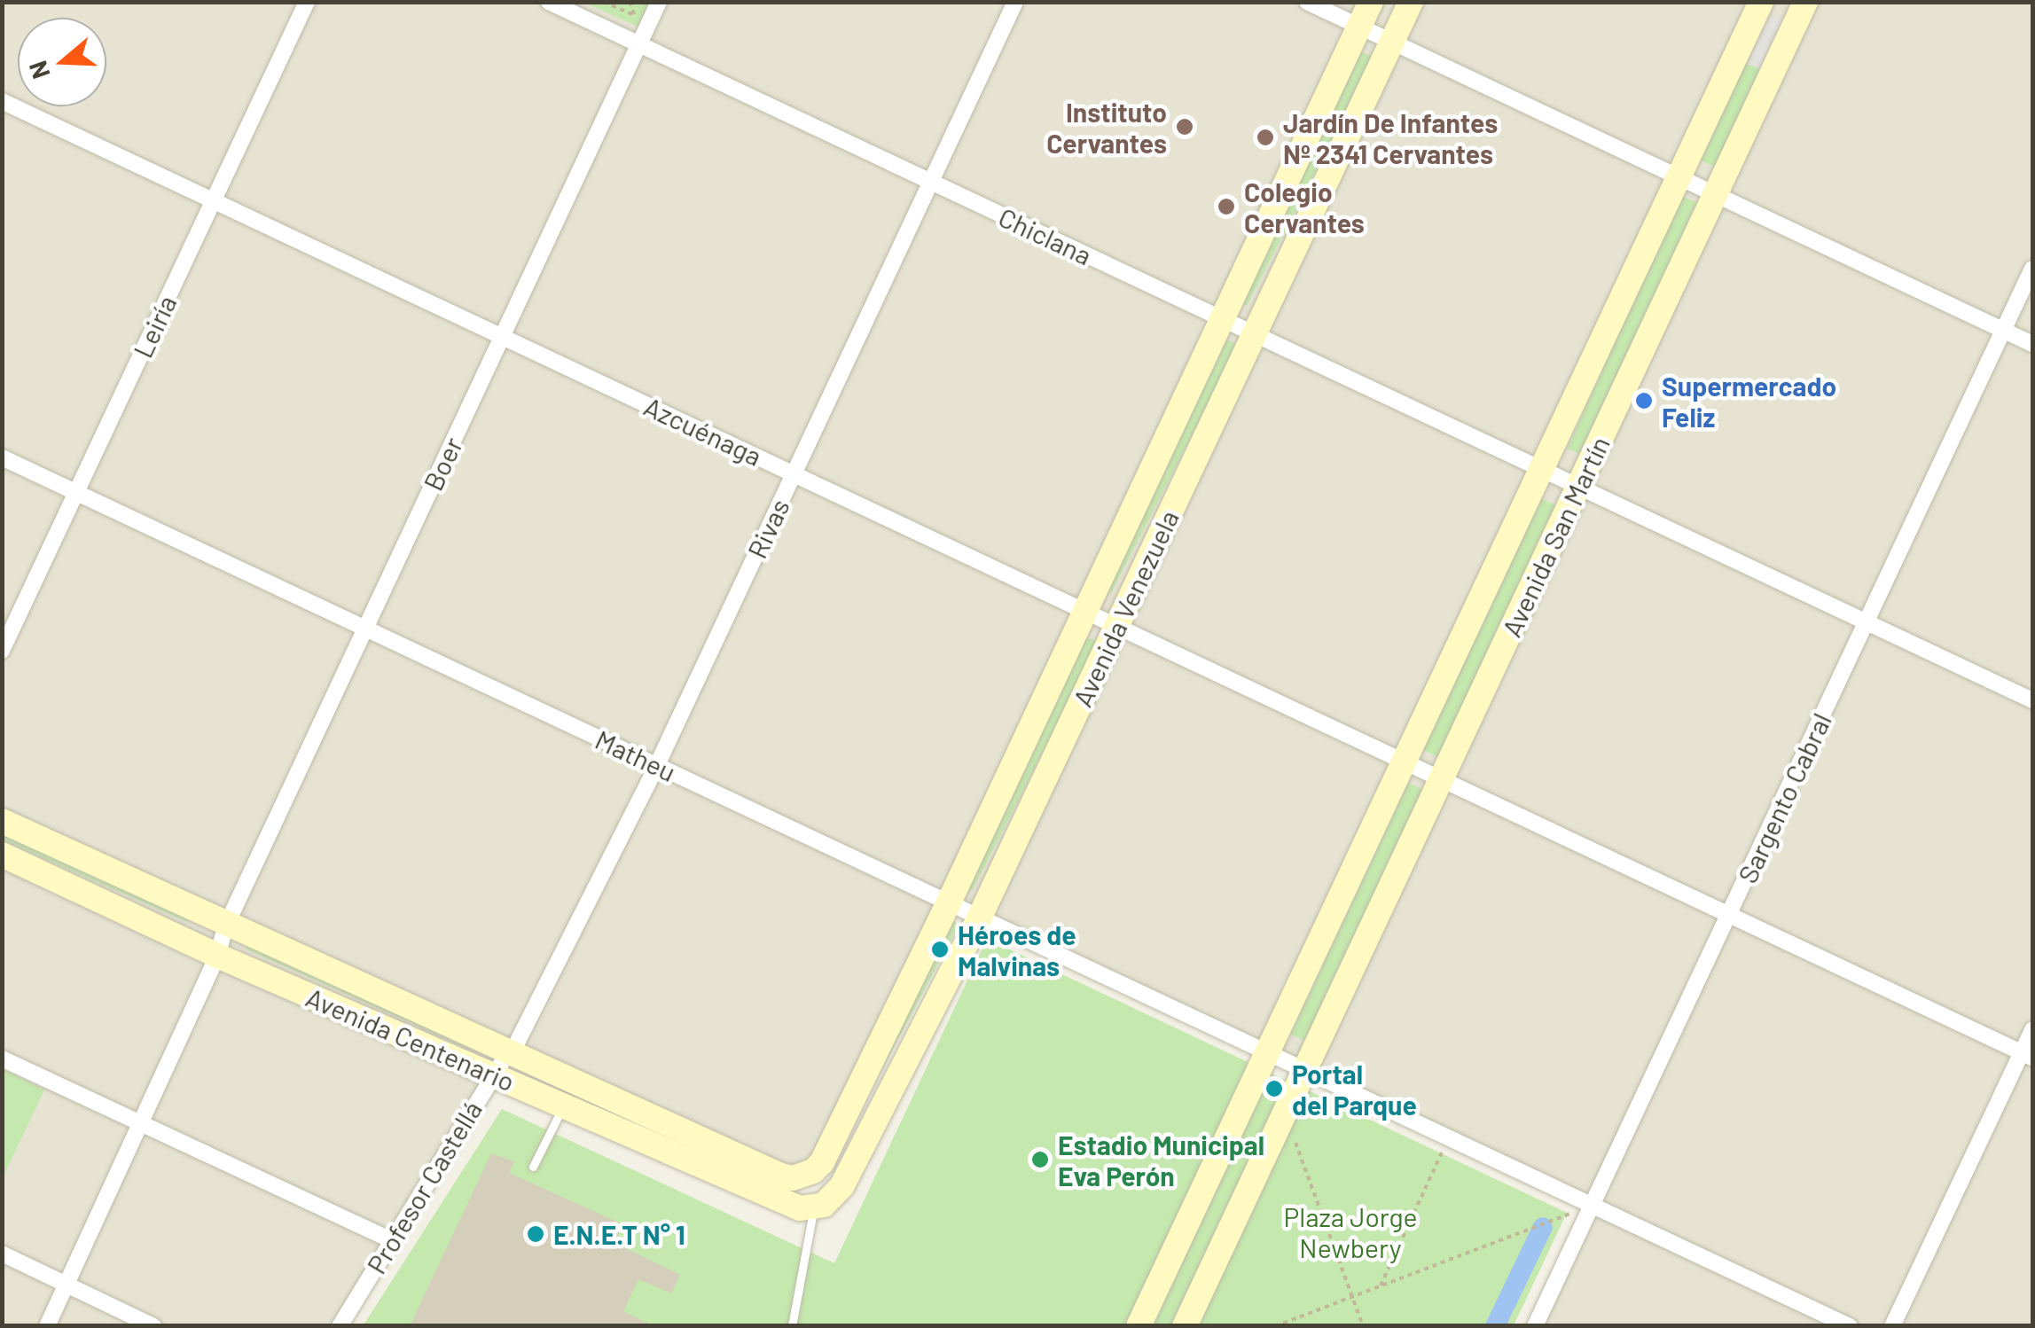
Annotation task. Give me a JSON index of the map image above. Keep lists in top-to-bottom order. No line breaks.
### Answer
{"streets":{"street":["Chiclana","Leiría","Azcuénaga","Boer","Rivas","Avenida San Martín","Avenida Venezuela","Matheu","Sargento Cabral","Avenida Centenario","Profesor Castellá"]},"crossings":[["Chiclana","Boer"],["Chiclana","Rivas"],["Chiclana","Avenida San Martín"],["Chiclana","Avenida Venezuela"],["Chiclana","Sargento Cabral"],["Leiría","Azcuénaga"],["Leiría","Matheu"],["Azcuénaga","Boer"],["Azcuénaga","Rivas"],["Azcuénaga","Avenida San Martín"],["Azcuénaga","Avenida Venezuela"],["Azcuénaga","Sargento Cabral"],["Boer","Matheu"],["Boer","Avenida Centenario"],["Rivas","Matheu"],["Rivas","Avenida Centenario"],["Rivas","Profesor Castellá"],["Avenida San Martín","Matheu"],["Avenida Venezuela","Matheu"],["Avenida Venezuela","Avenida Centenario"],["Matheu","Sargento Cabral"],["Avenida Centenario","Profesor Castellá"]],"parks":["Plaza Jorge Newbery"],"places":["Instituto Cervantes","Jardín De Infantes Nº 2341 Cervantes","Colegio Cervantes","Supermercado Feliz","Héroes de Malvinas","Portal del Parque","Estadio Municipal Eva Perón","E.N.E.T N° 1"],"north":"left"}
